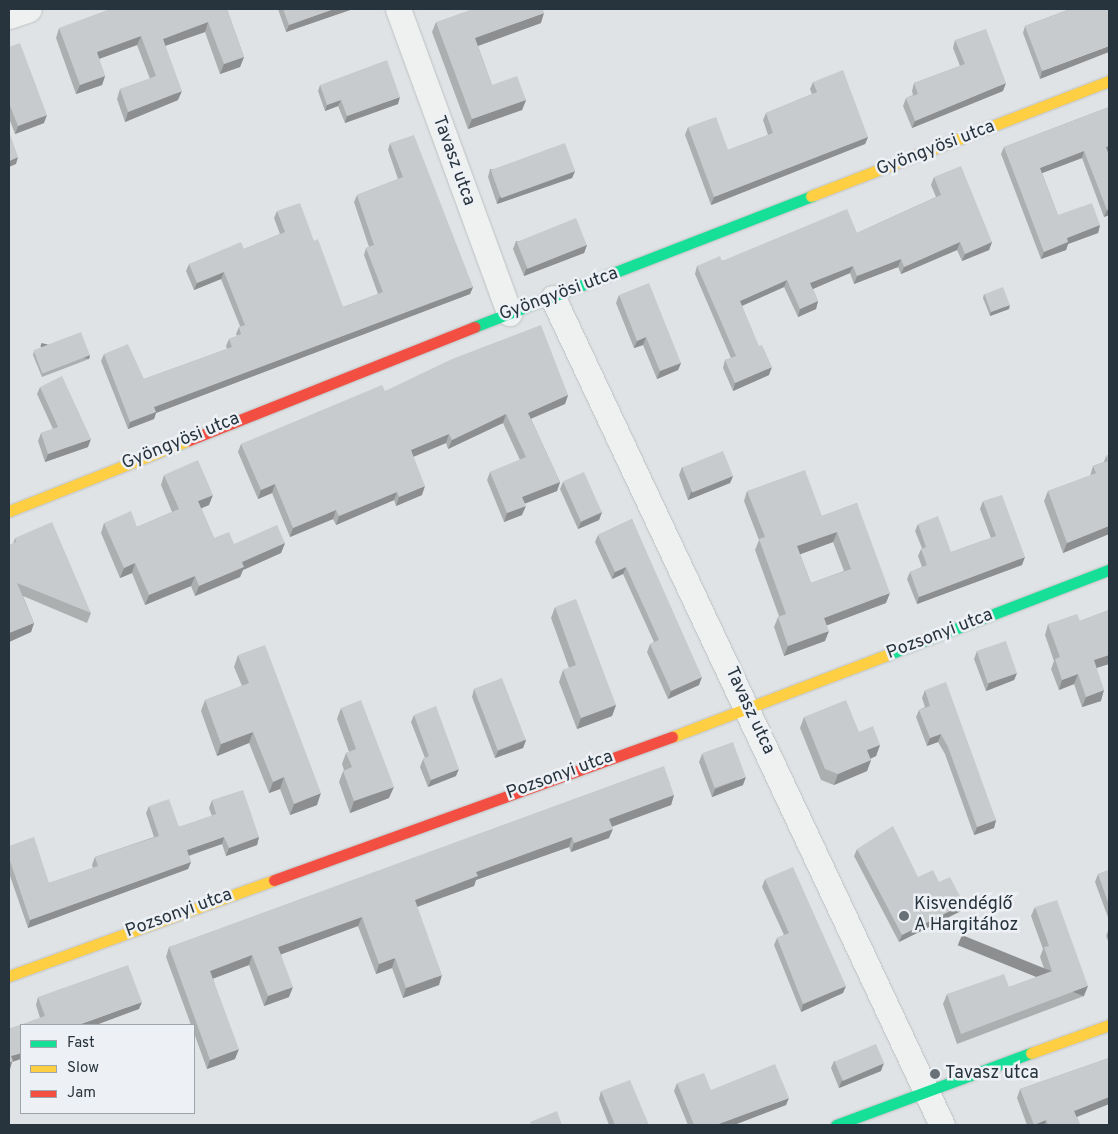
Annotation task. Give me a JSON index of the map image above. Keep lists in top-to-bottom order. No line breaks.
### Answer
{"streets":{"street":["Gyöngyösi utca","Tavasz utca","Pozsonyi utca"]},"crossings":[["Gyöngyösi utca","Tavasz utca"],["Tavasz utca","Pozsonyi utca"]],"places":["Kisvendéglő A Hargitához","Tavasz utca"],"legend":["Fast","Slow","Jam"]}
